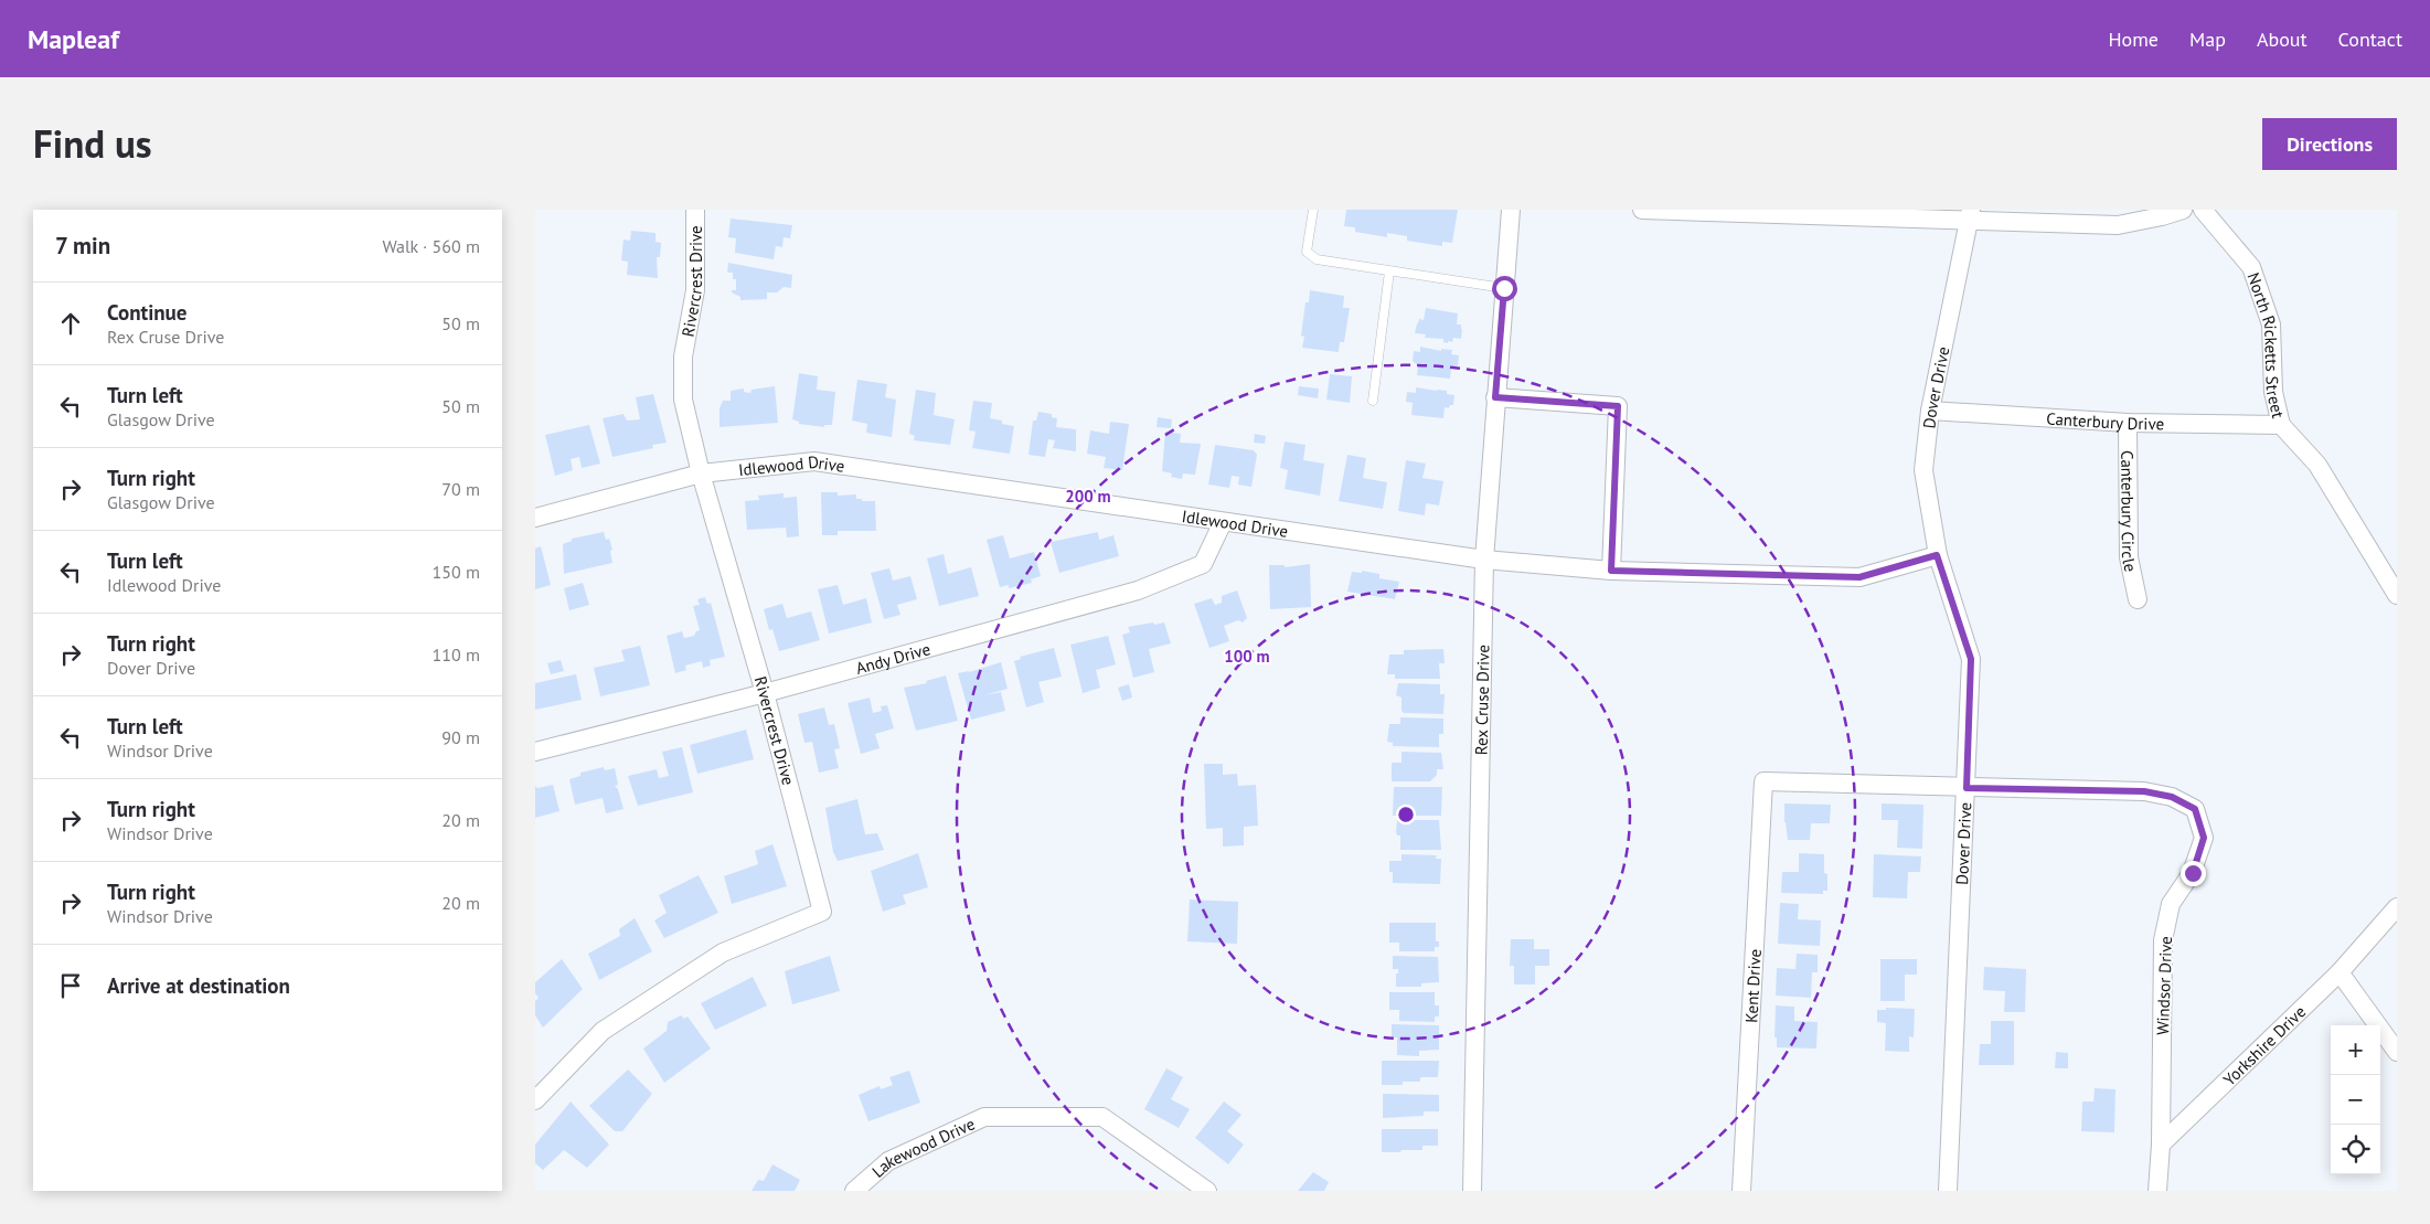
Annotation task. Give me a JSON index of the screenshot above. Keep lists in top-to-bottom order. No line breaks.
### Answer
{"streets":{"street":["Rivercrest Drive","North Ricketts Street","Dover Drive","Canterbury Drive","Idlewood Drive","Canterbury Circle","Andy Drive","Rex Cruse Drive","Windsor Drive","Kent Drive","Yorkshire Drive","Lakewood Drive"]},"crossings":[["Rivercrest Drive","Idlewood Drive"],["Rivercrest Drive","Andy Drive"],["North Ricketts Street","Canterbury Drive"],["Dover Drive","Canterbury Drive"],["Dover Drive","Idlewood Drive"],["Dover Drive","Windsor Drive"],["Canterbury Drive","Canterbury Circle"],["Idlewood Drive","Andy Drive"],["Idlewood Drive","Rex Cruse Drive"],["Windsor Drive","Kent Drive"],["Windsor Drive","Yorkshire Drive"]],"page":{"header":"Mapleaf","nav":["Home","Map","About","Contact"],"title":"Find us","buttons":"Directions","heading":["7 min","Walk · 560 m"],"list":[["Continue","Rex Cruse Drive","50 m"],["Turn left","Glasgow Drive","50 m"],["Turn right","Glasgow Drive","70 m"],["Turn left","Idlewood Drive","150 m"],["Turn right","Dover Drive","110 m"],["Turn left","Windsor Drive","90 m"],["Turn right","Windsor Drive","20 m"],["Turn right","Windsor Drive","20 m"],"Arrive at destination"],"map_buttons":["+","−"]},"rings":["200 m","100 m"]}
